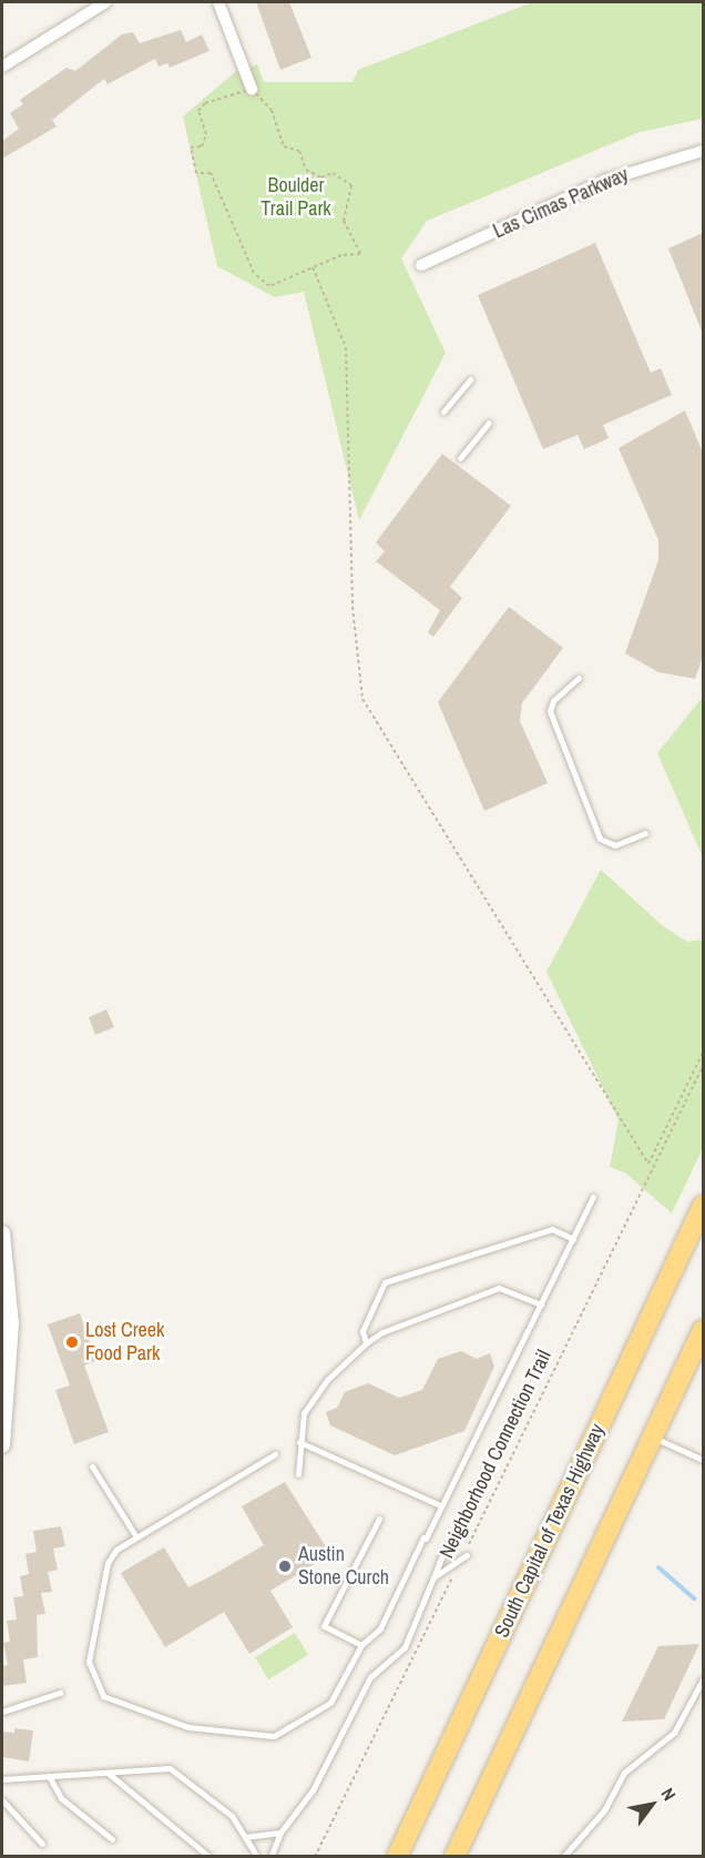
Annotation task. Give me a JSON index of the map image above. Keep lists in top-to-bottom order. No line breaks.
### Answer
{"streets":{"highway":["South Capital of Texas Highway"],"street":["Las Cimas Parkway"],"path":["Neighborhood Connection Trail"]},"parks":["Boulder Trail Park"],"places":["Lost Creek Food Park","Austin Stone Curch"],"north":"top right"}
